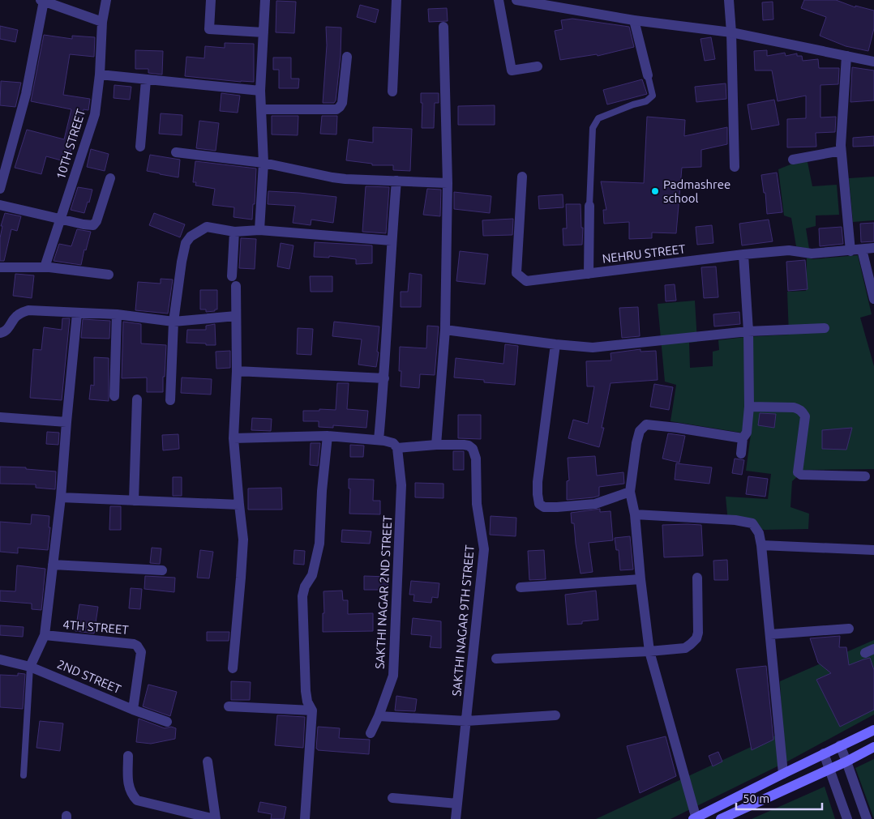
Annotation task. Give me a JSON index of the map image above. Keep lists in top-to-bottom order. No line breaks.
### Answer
{"streets":{"street":["10TH STREET","NEHRU STREET","SAKTHI NAGAR 2ND STREET","SAKTHI NAGAR 9TH STREET","4TH STREET","2ND STREET"]},"crossings":[["SAKTHI NAGAR 2ND STREET","SAKTHI NAGAR 9TH STREET"],["4TH STREET","2ND STREET"]],"places":["Padmashree school"],"scale_bar":"50 m"}
